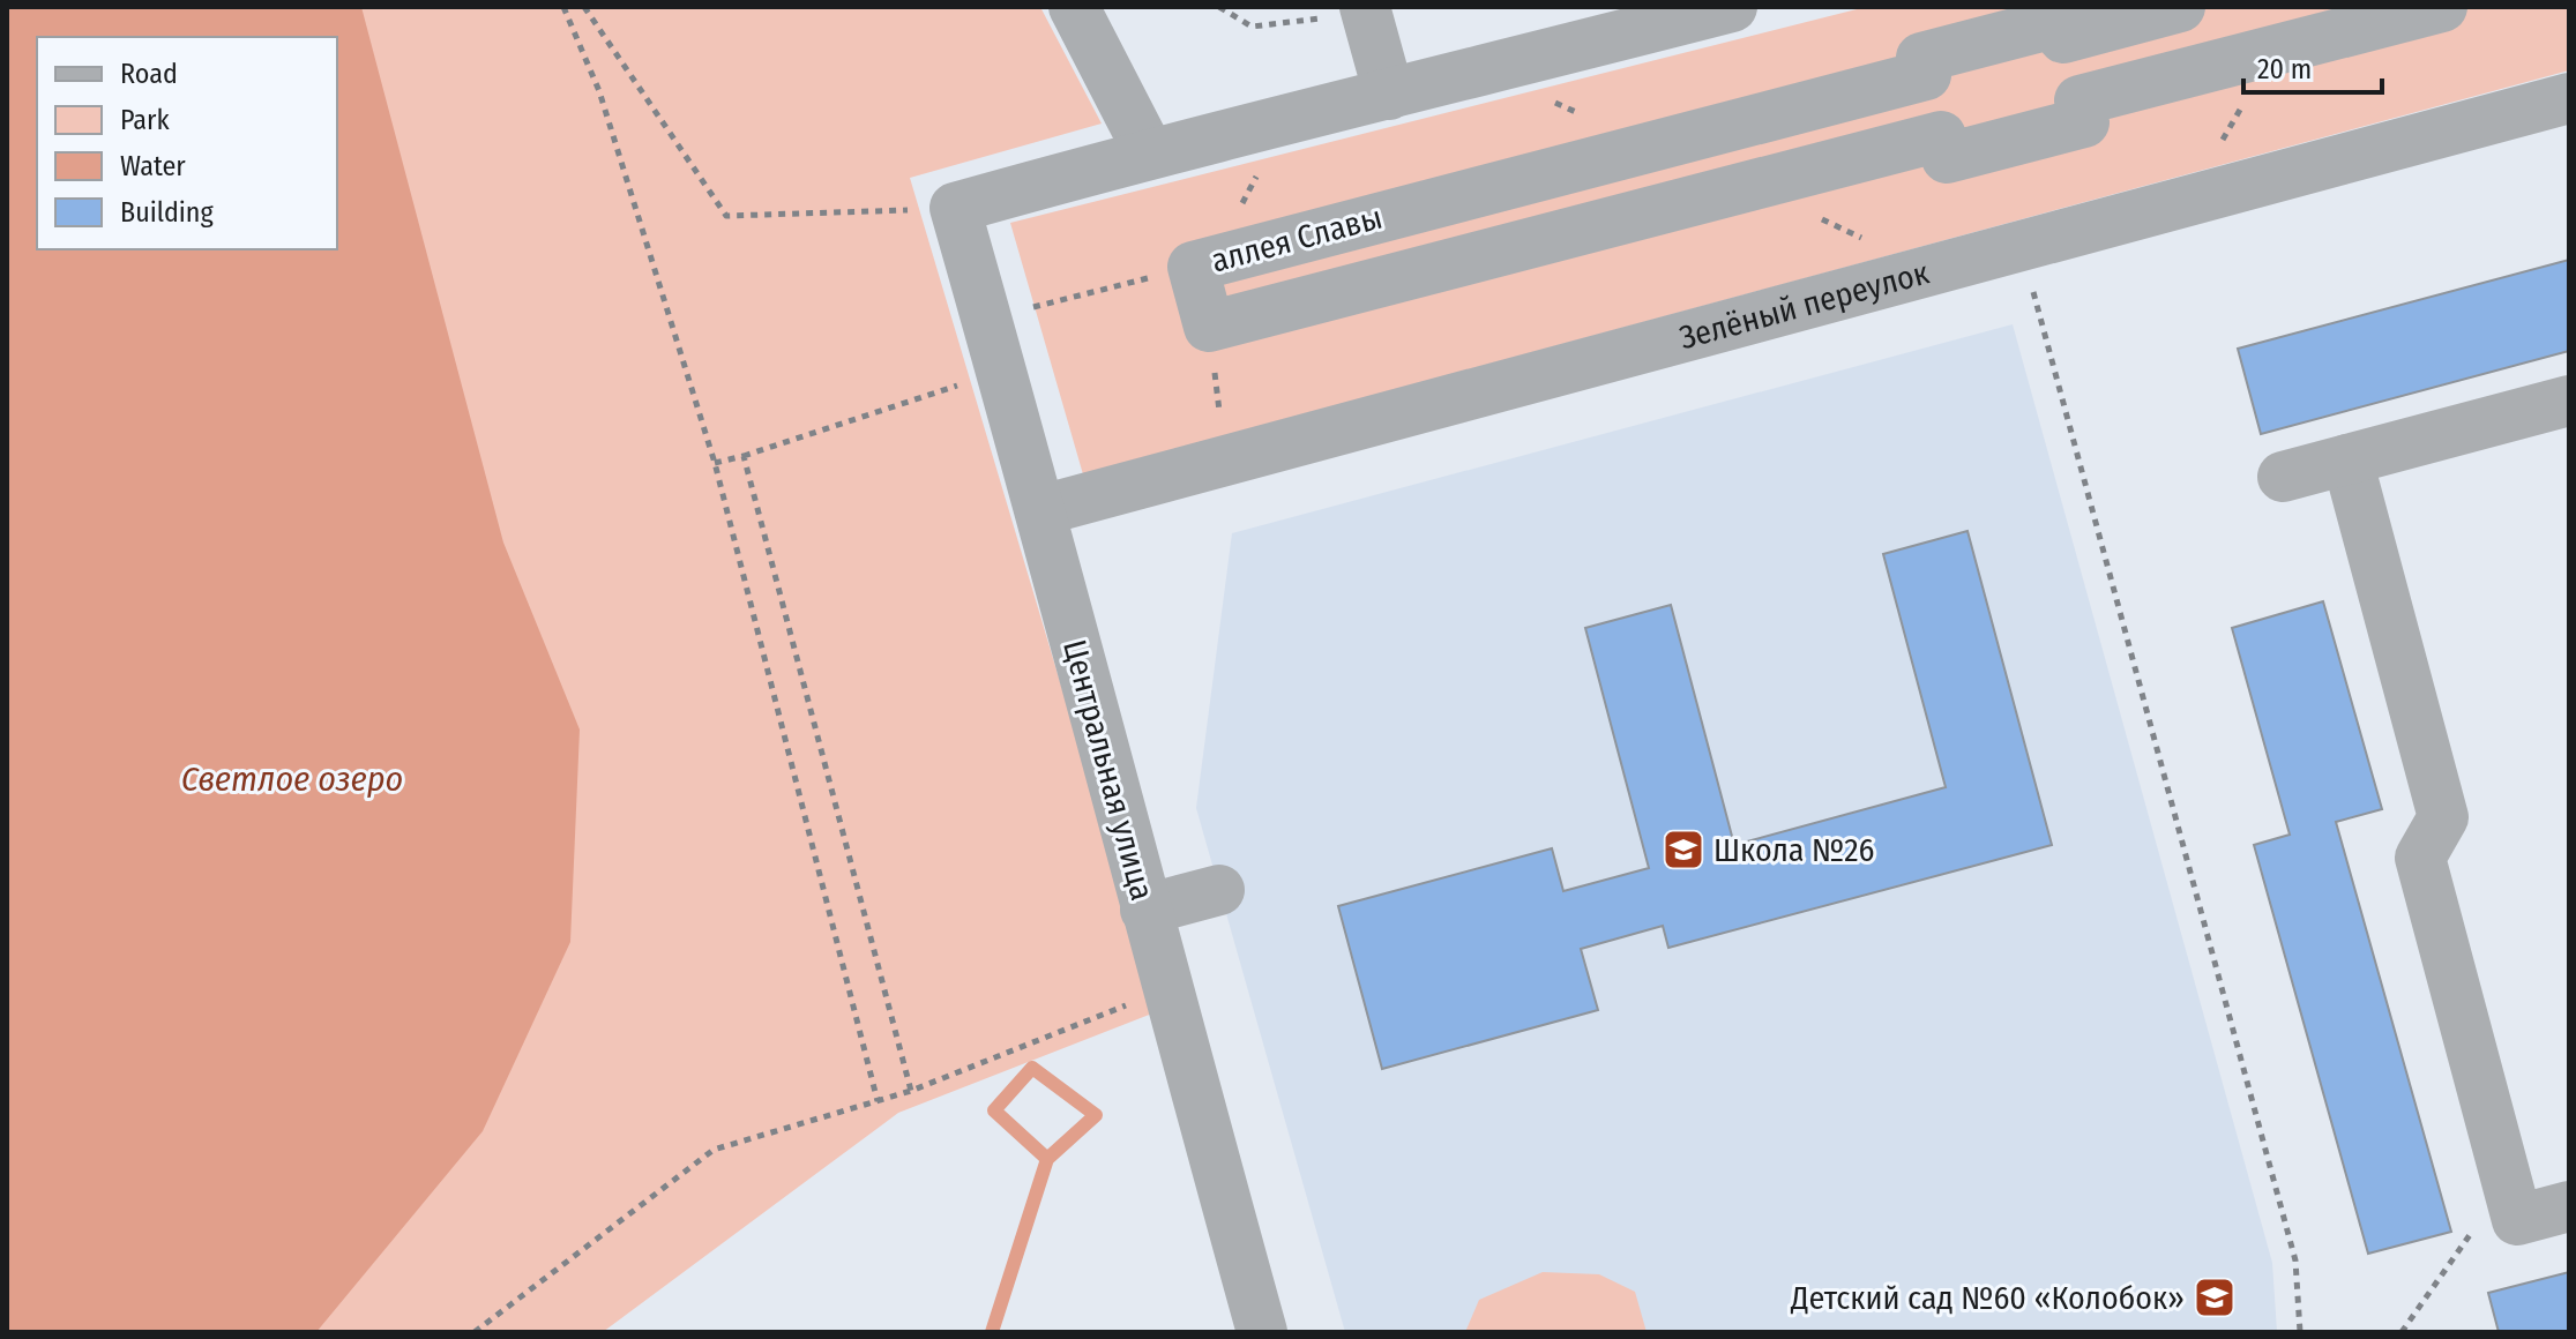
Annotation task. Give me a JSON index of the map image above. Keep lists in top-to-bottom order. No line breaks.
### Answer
{"streets":{"street":["аллея Славы","Зелёный переулок","Центральная улица"]},"crossings":[["Зелёный переулок","Центральная улица"]],"water":["Светлое озеро"],"places":{"school or university":["Школа №26","Детский сад №60 «Колобок»"]},"legend":["Road","Park","Water","Building"],"scale_bar":"20 m"}
